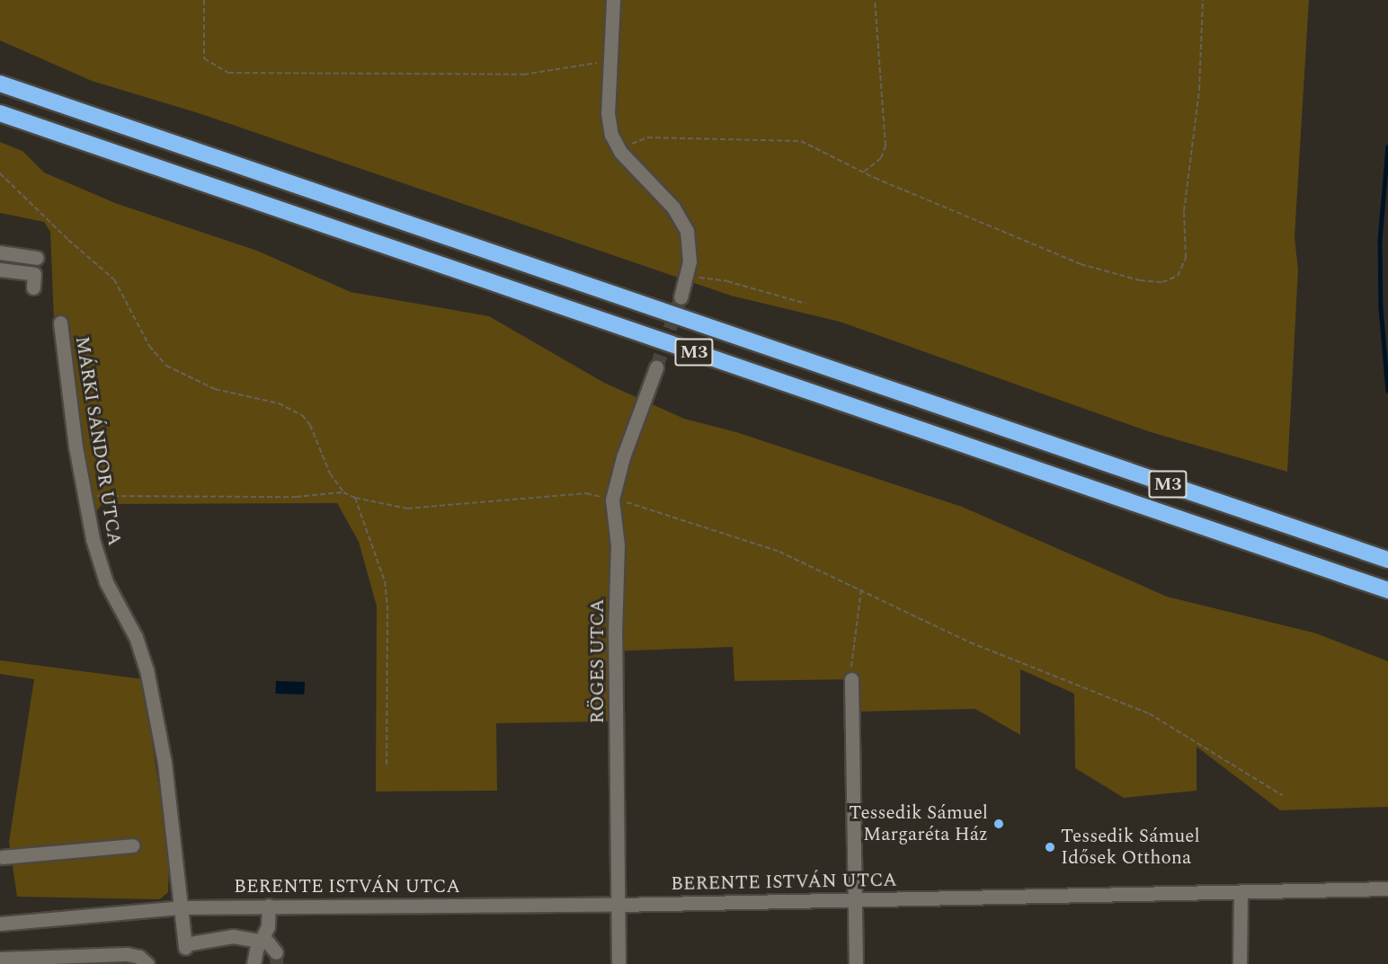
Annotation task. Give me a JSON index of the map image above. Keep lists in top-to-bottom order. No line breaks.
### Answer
{"streets":{"highway":["M3"],"street":["MÁRKI SÁNDOR UTCA","RÖGES UTCA","BERENTE ISTVÁN UTCA"]},"crossings":[["MÁRKI SÁNDOR UTCA","BERENTE ISTVÁN UTCA"],["RÖGES UTCA","BERENTE ISTVÁN UTCA"]],"places":["Tessedik Sámuel Margaréta Ház","Tessedik Sámuel Idősek Otthona"]}
